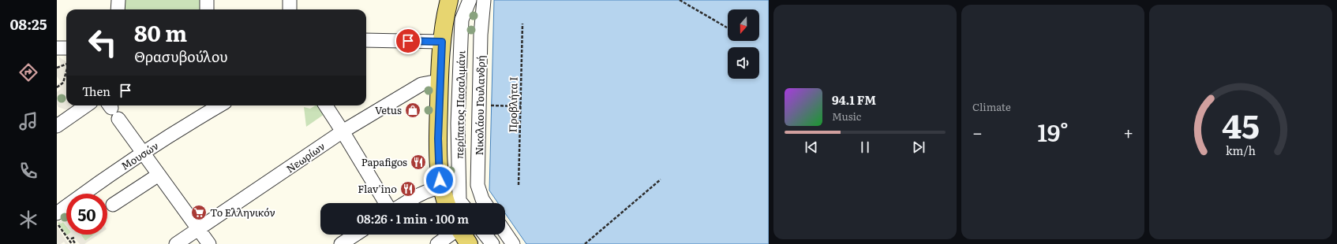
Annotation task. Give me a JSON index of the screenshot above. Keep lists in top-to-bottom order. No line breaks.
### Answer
{"streets":{"street":["περίπατος Πασαλιμάνι","Νικολάου Γουλανδρή","Μουσών","Νεωρίων"],"path":["Προβλήτα I"]},"places":{"shop":["Vetus"],"restaurant":["Papafigos","Flav'ino"],"supermarket":["Το Ελληνικόν"]},"north":"bottom","page":{"tabs":"08:25","tile":"Climate","turn":["80 m","Θρασυβούλου"],"then":"Then","song":["94.1 FM","Music"],"heat":["−","19°","+"],"limit":"50","trip":"08:26 · 1 min · 100 m","gauge":["45","km/h"]}}
